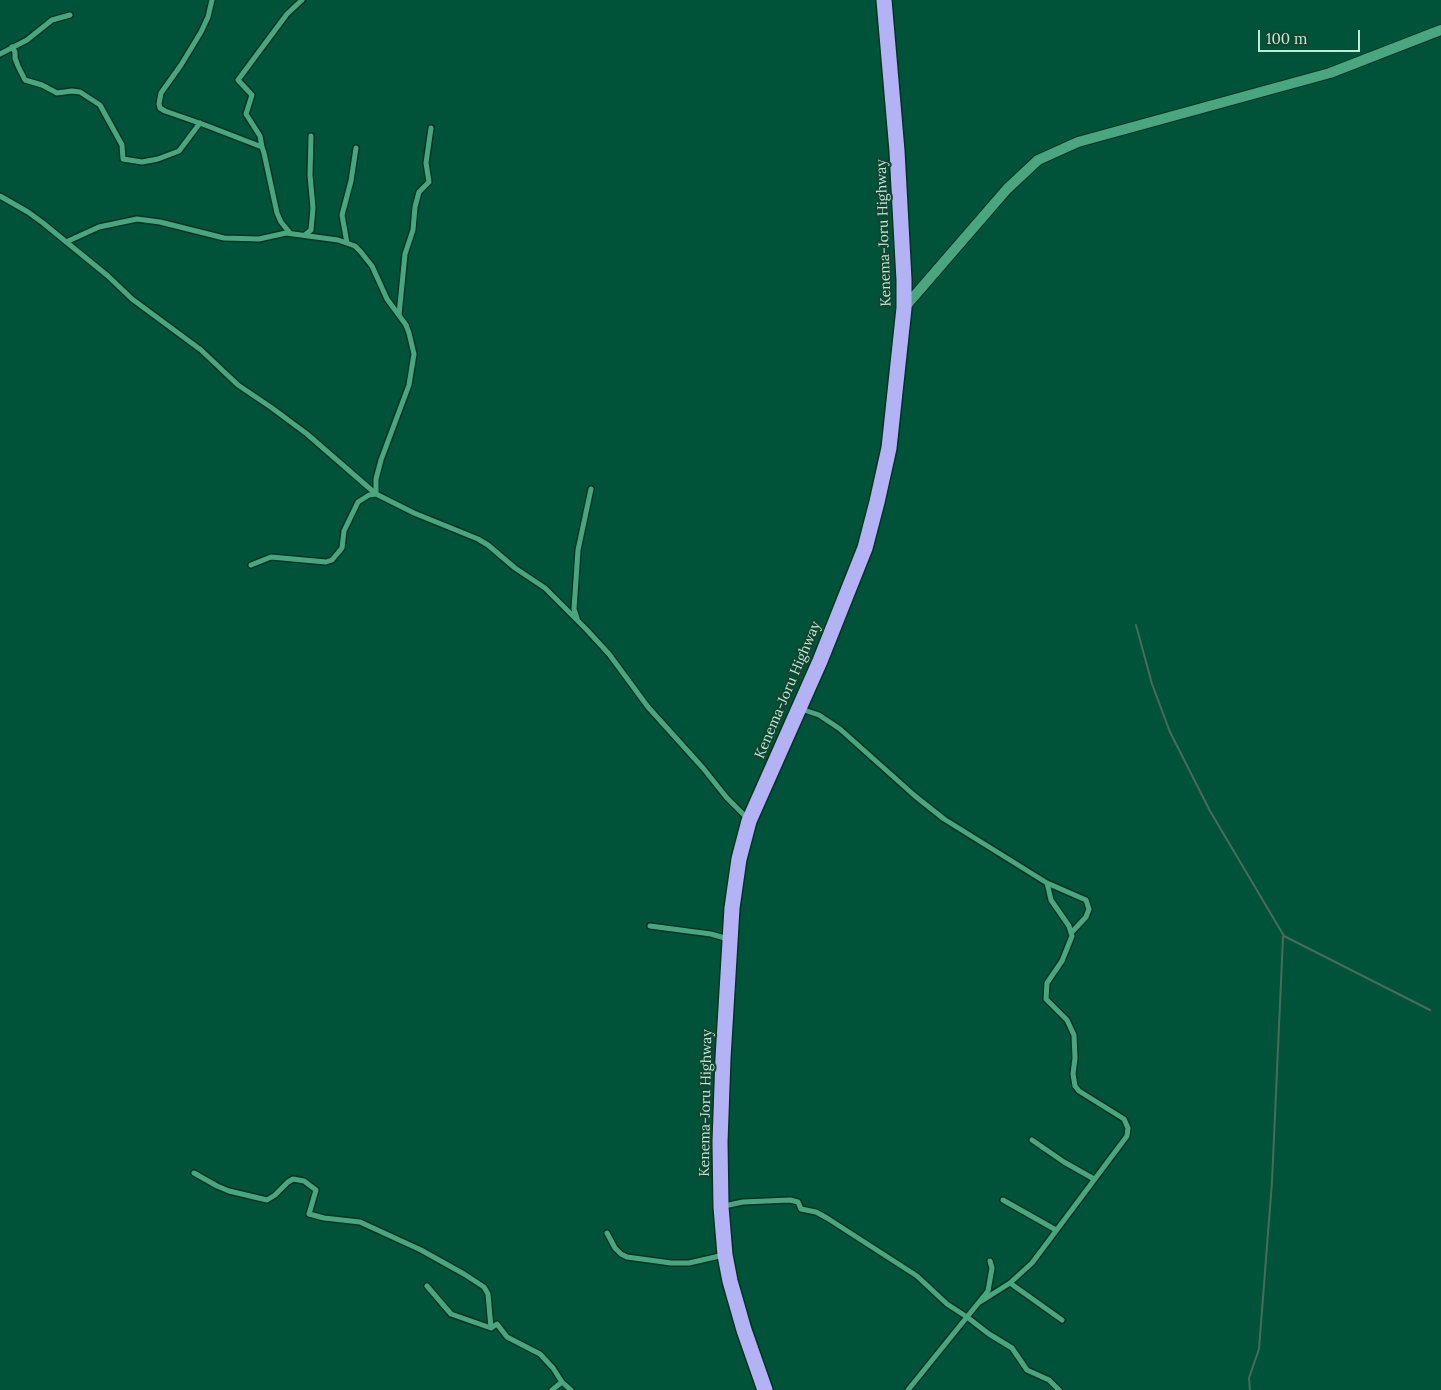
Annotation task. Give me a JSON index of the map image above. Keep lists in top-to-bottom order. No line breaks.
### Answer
{"streets":{"highway":["Kenema-Joru Highway"]},"scale_bar":"100 m"}
